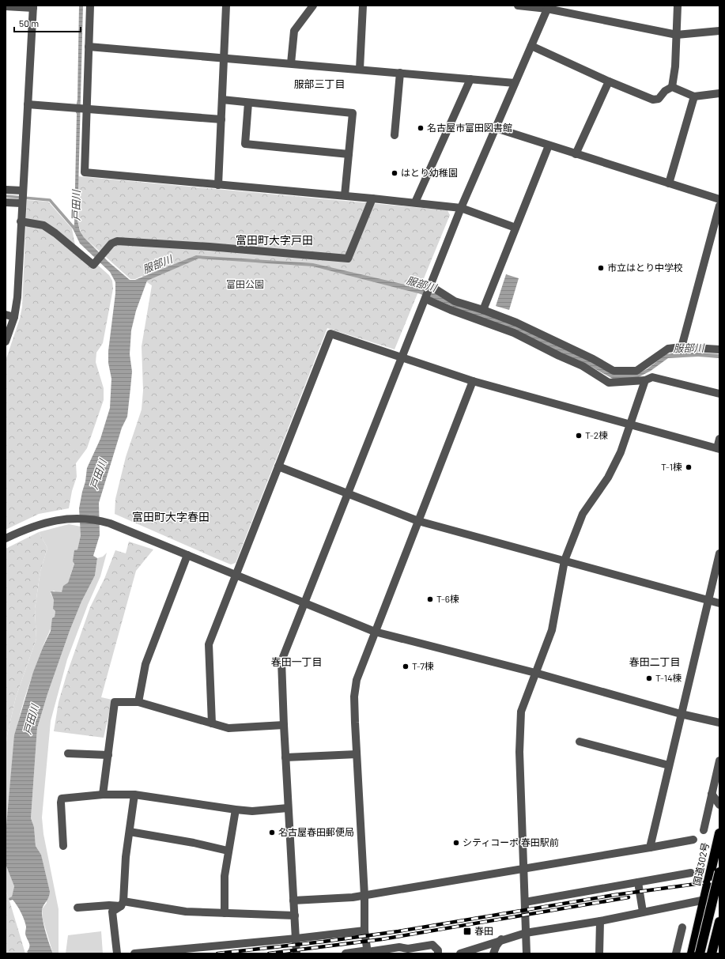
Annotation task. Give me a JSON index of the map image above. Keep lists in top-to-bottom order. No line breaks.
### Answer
{"streets":{"highway":["国道302号"]},"districts":["服部三丁目","富田町大字戸田","富田町大字春田","春田一丁目","春田二丁目"],"water":["戸田川","服部川"],"parks":["富田公園"],"places":{"other":["名古屋市富田図書館","はとり幼稚園","市立はとり中学校","T-2棟","T-1棟","T-6棟","T-7棟","T-14棟","名古屋春田郵便局","シティコーポ 春田駅前"],"transit":["春田"]},"scale_bar":"50 m"}
